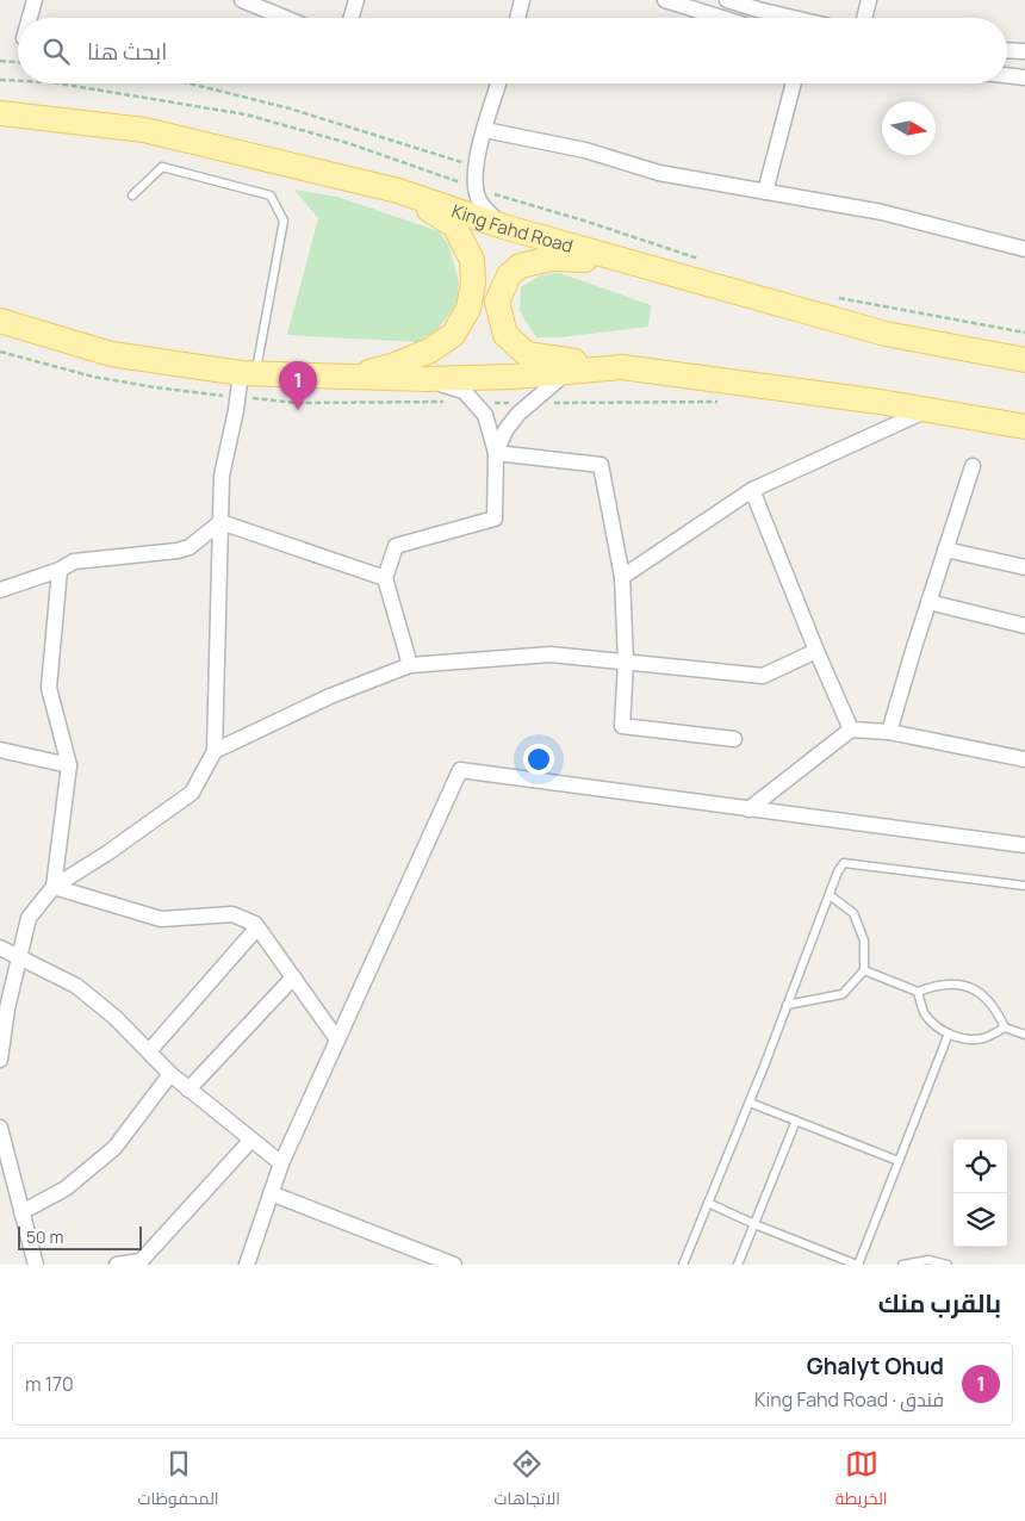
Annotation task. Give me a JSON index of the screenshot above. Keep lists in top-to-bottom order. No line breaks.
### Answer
{"streets":{"main road":["King Fahd Road"]},"scale_bar":"50 m","north":"right","page":{"search":"ابحث هنا","pins":"1","scale":"50 m","heading":"بالقرب منك","list":[{"mark":"1","name":"Ghalyt Ohud","note":"فندق · King Fahd Road","value":"170 m"}],"nav":["الخريطة","الاتجاهات","المحفوظات"]}}
